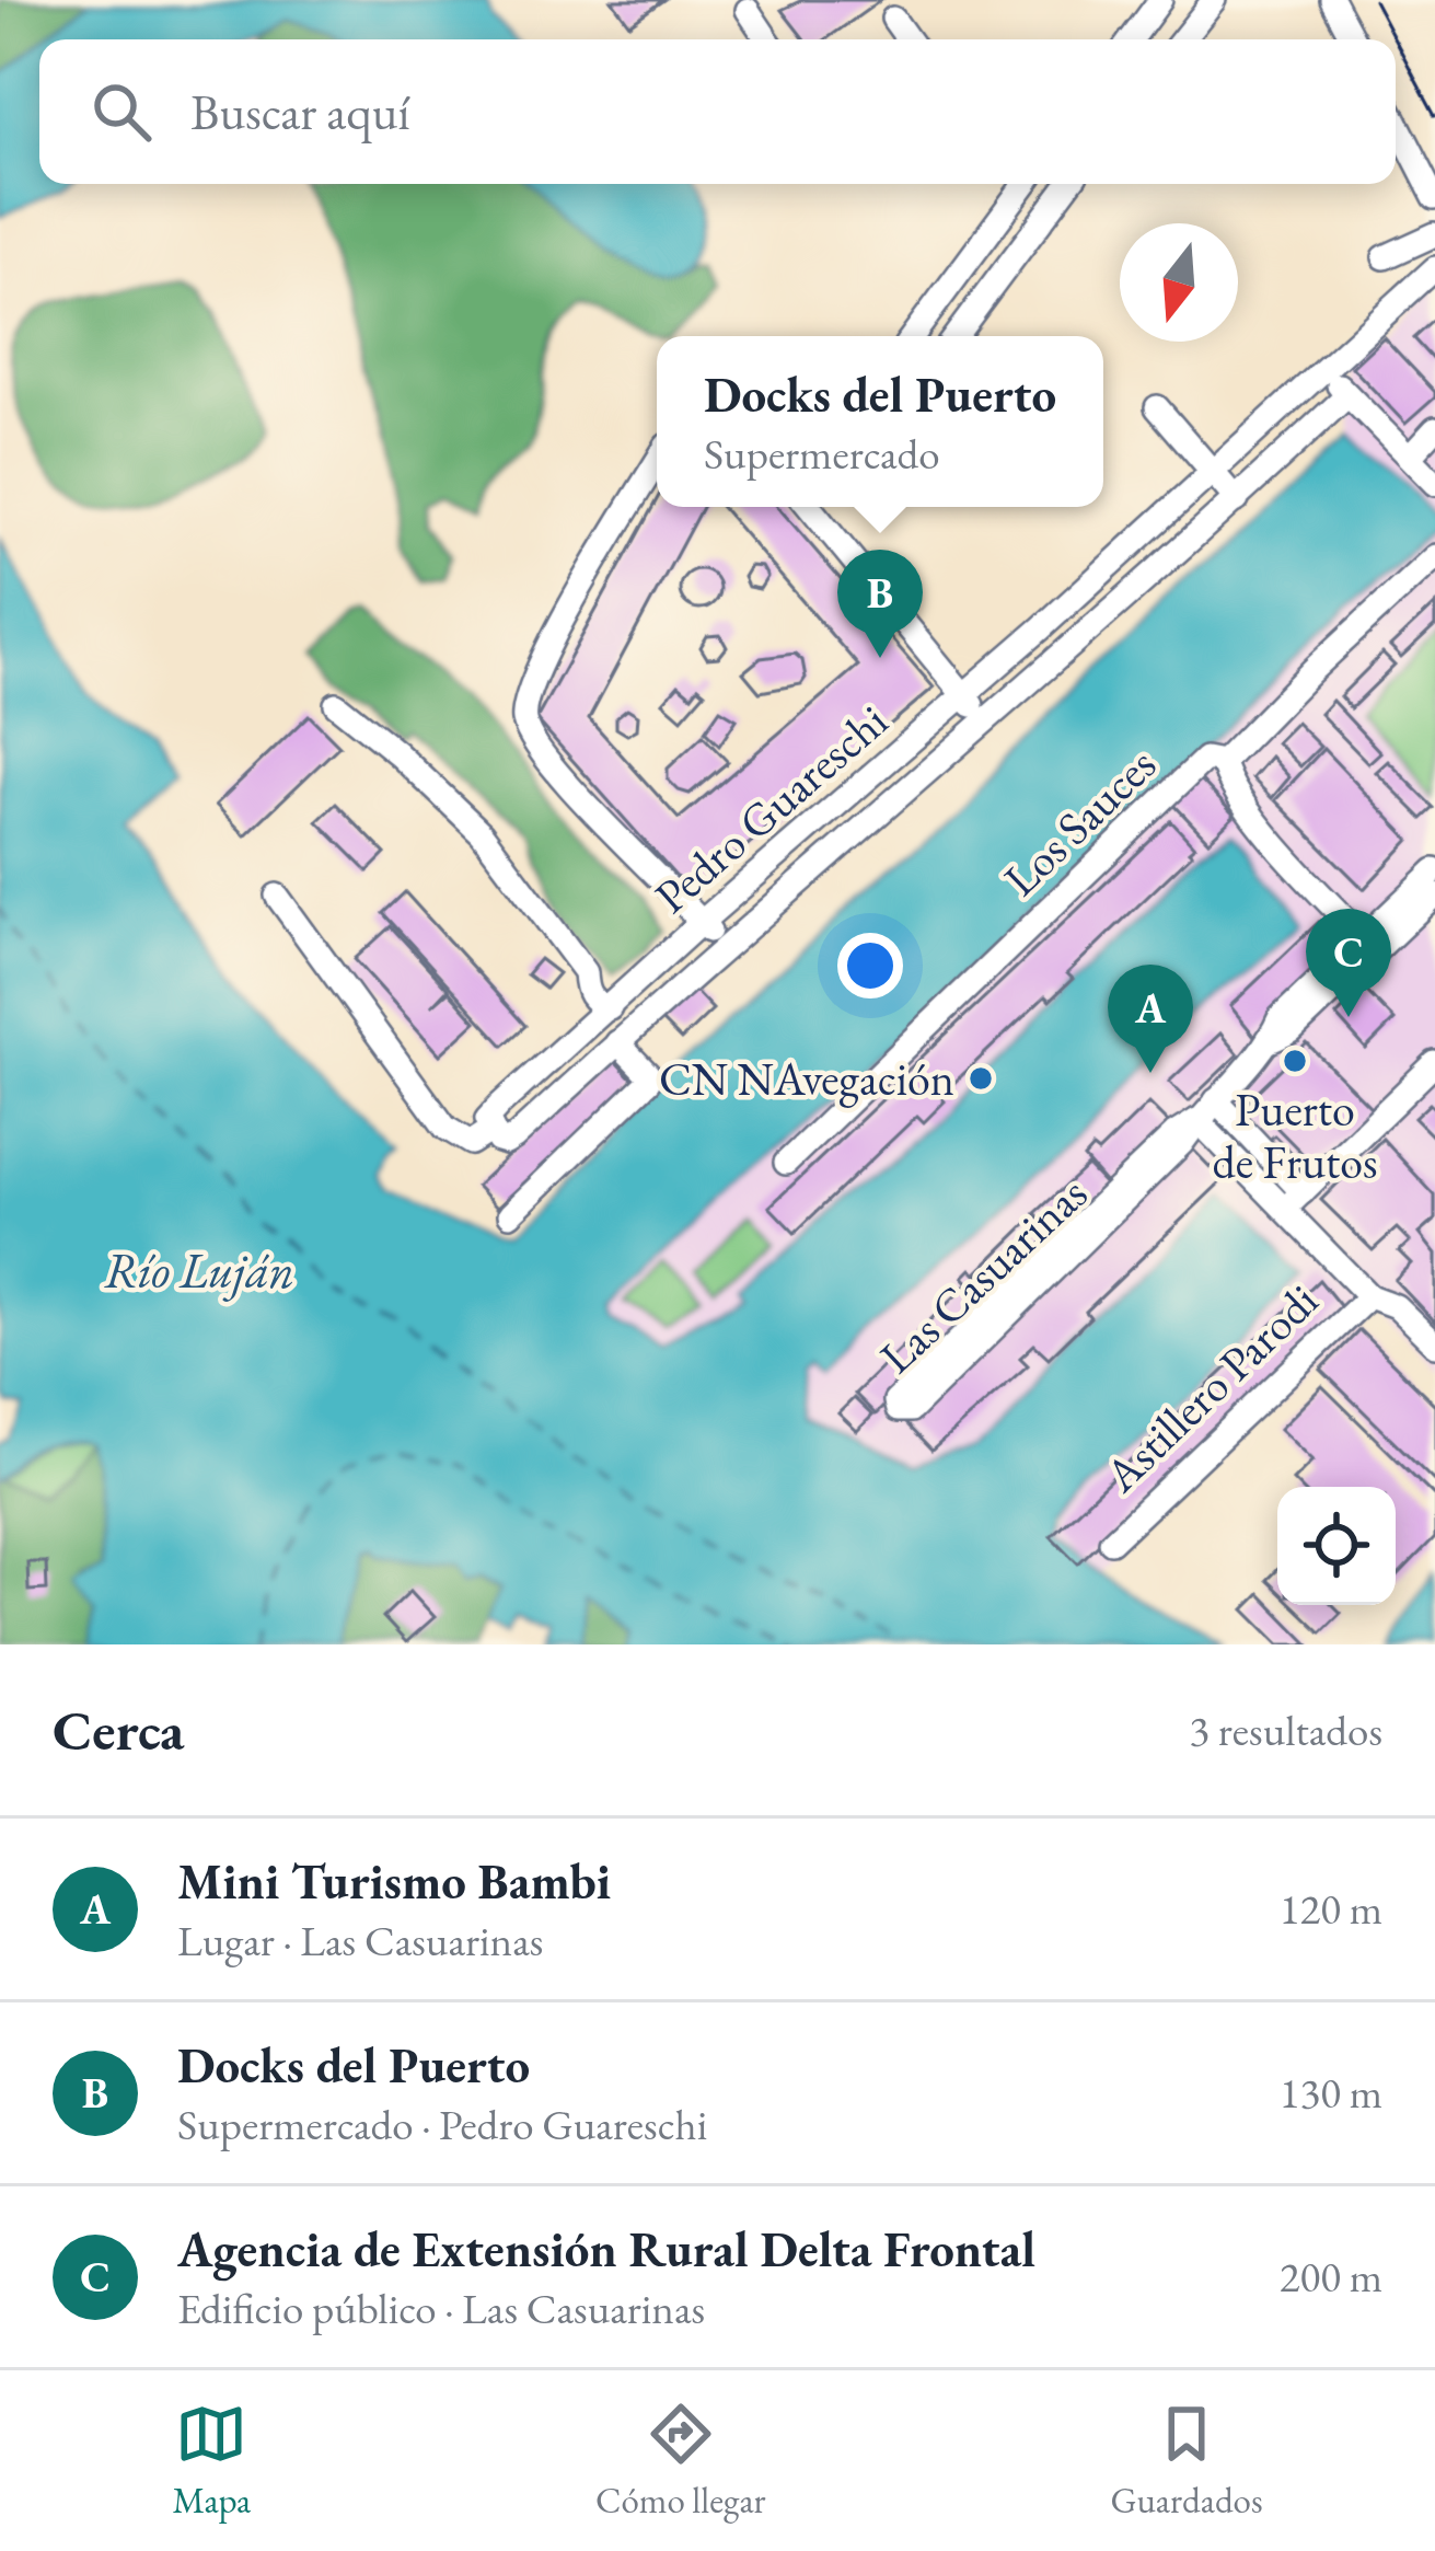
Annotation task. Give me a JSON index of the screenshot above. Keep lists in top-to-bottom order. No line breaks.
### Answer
{"streets":{"street":["Pedro Guareschi","Los Sauces","Las Casuarinas","Astillero Parodi"]},"water":["Río Luján"],"places":["Puerto de Frutos","CN NAvegación"],"north":"bottom","page":{"search":"Buscar aquí","popup":["Docks del Puerto","Supermercado"],"pins":["B","C","A"],"heading":["Cerca","3 resultados"],"list":[{"mark":"A","name":"Mini Turismo Bambi","note":"Lugar · Las Casuarinas","value":"120 m"},{"mark":"B","name":"Docks del Puerto","note":"Supermercado · Pedro Guareschi","value":"130 m"},{"mark":"C","name":"Agencia de Extensión Rural Delta Frontal","note":"Edificio público · Las Casuarinas","value":"200 m"}],"nav":["Mapa","Cómo llegar","Guardados"]}}
